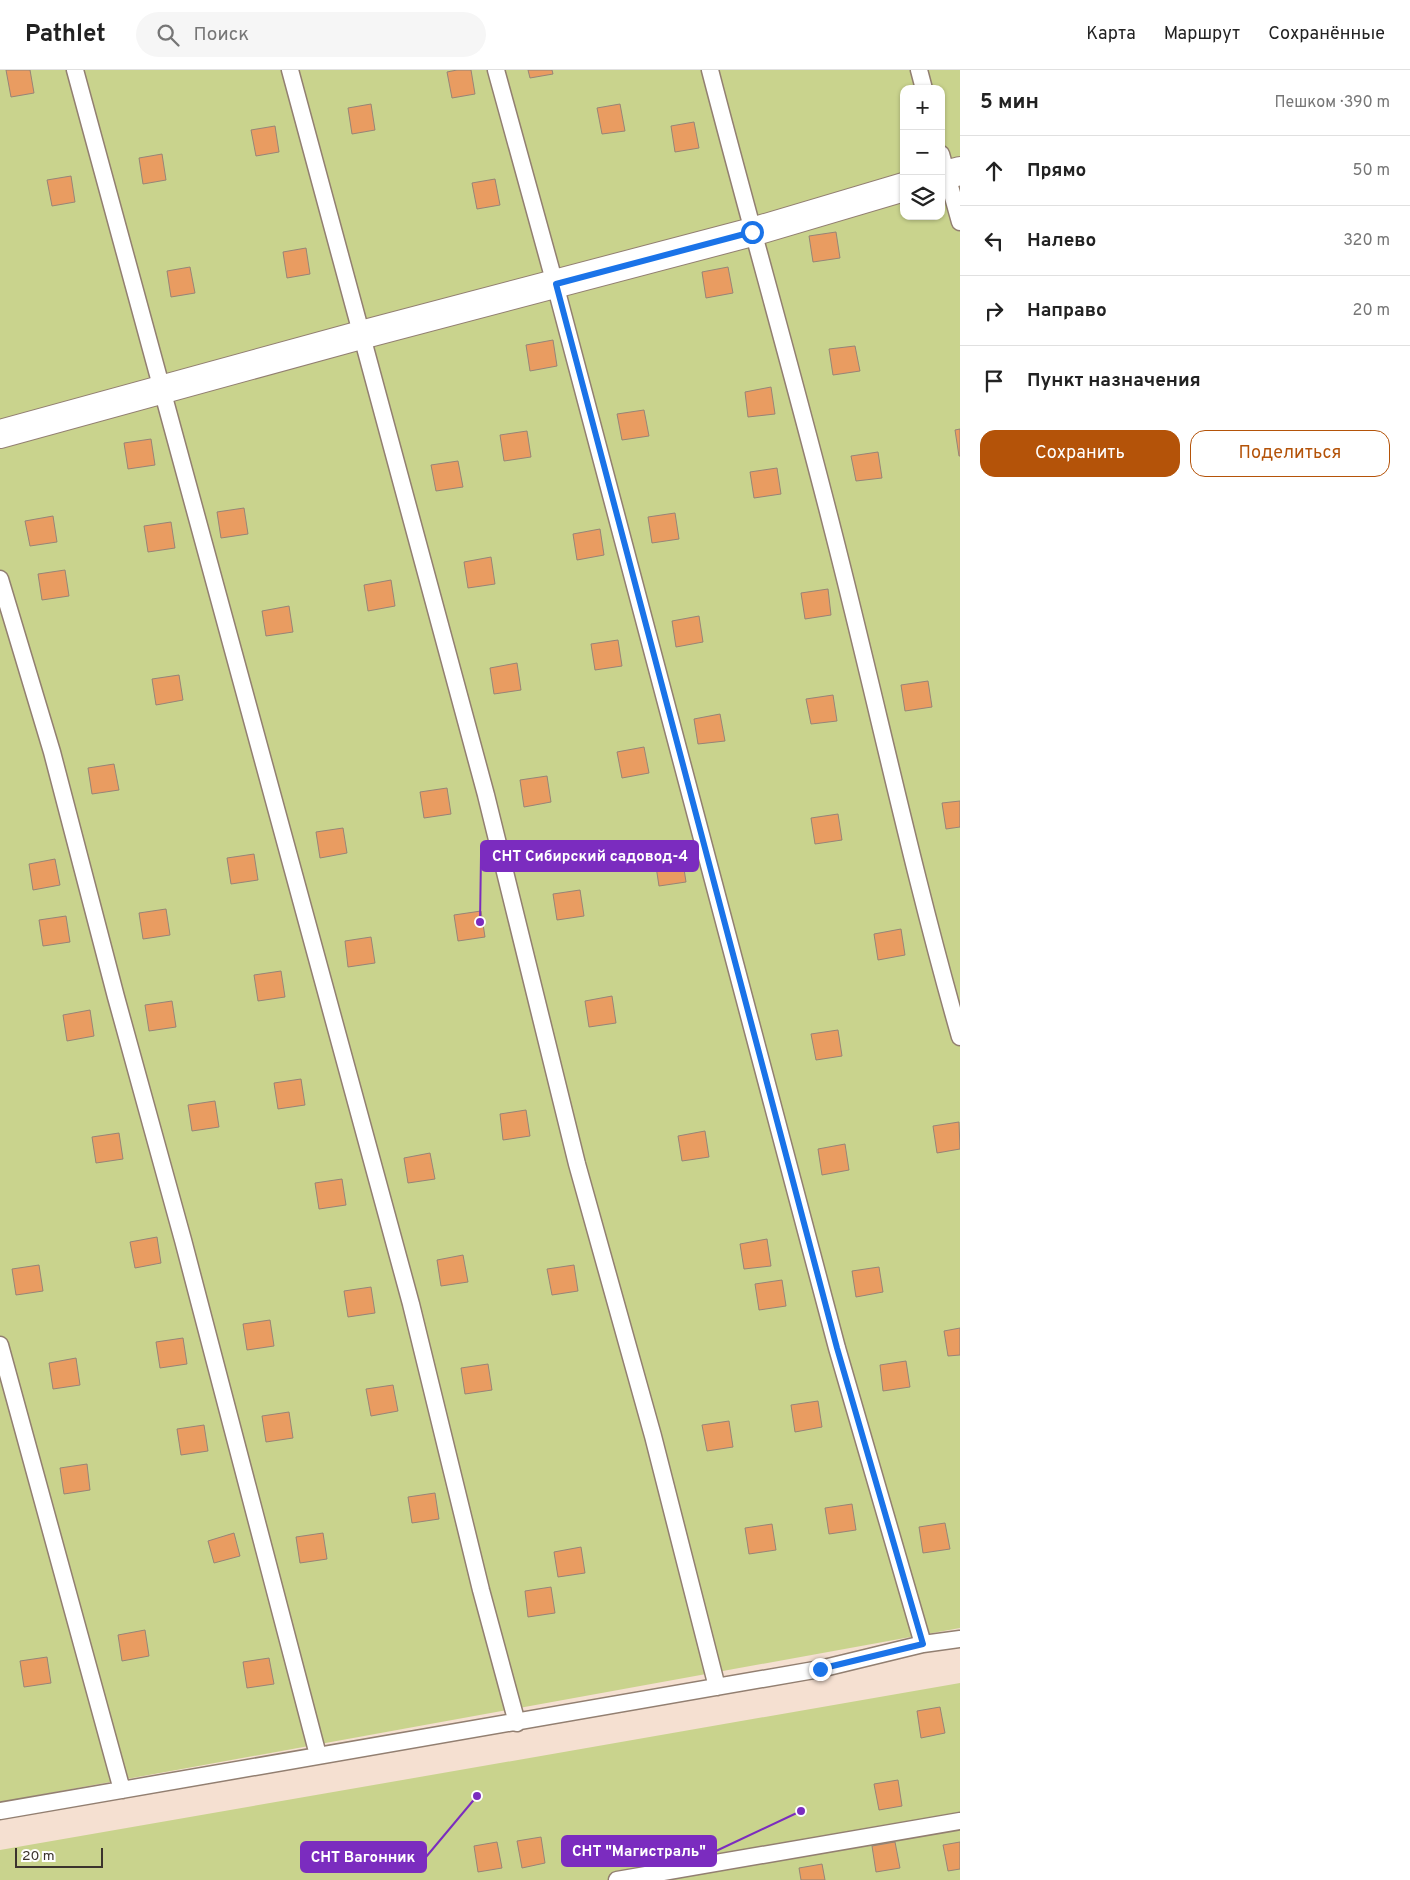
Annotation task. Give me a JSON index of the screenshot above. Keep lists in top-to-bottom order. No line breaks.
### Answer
{"places":["СНТ Сибирский садовод-4","СНТ Вагонник","СНТ \"Магистраль\""],"scale_bar":"20 m","page":{"header":"Pathlet","search":"Поиск","nav":["Карта","Маршрут","Сохранённые"],"heading":["5 мин","Пешком · 390 m"],"map_buttons":["+","−"],"list":[["Прямо","50 m"],["Налево","320 m"],["Направо","20 m"],"Пункт назначения"],"buttons":["Сохранить","Поделиться"],"scale":"20 m"}}
